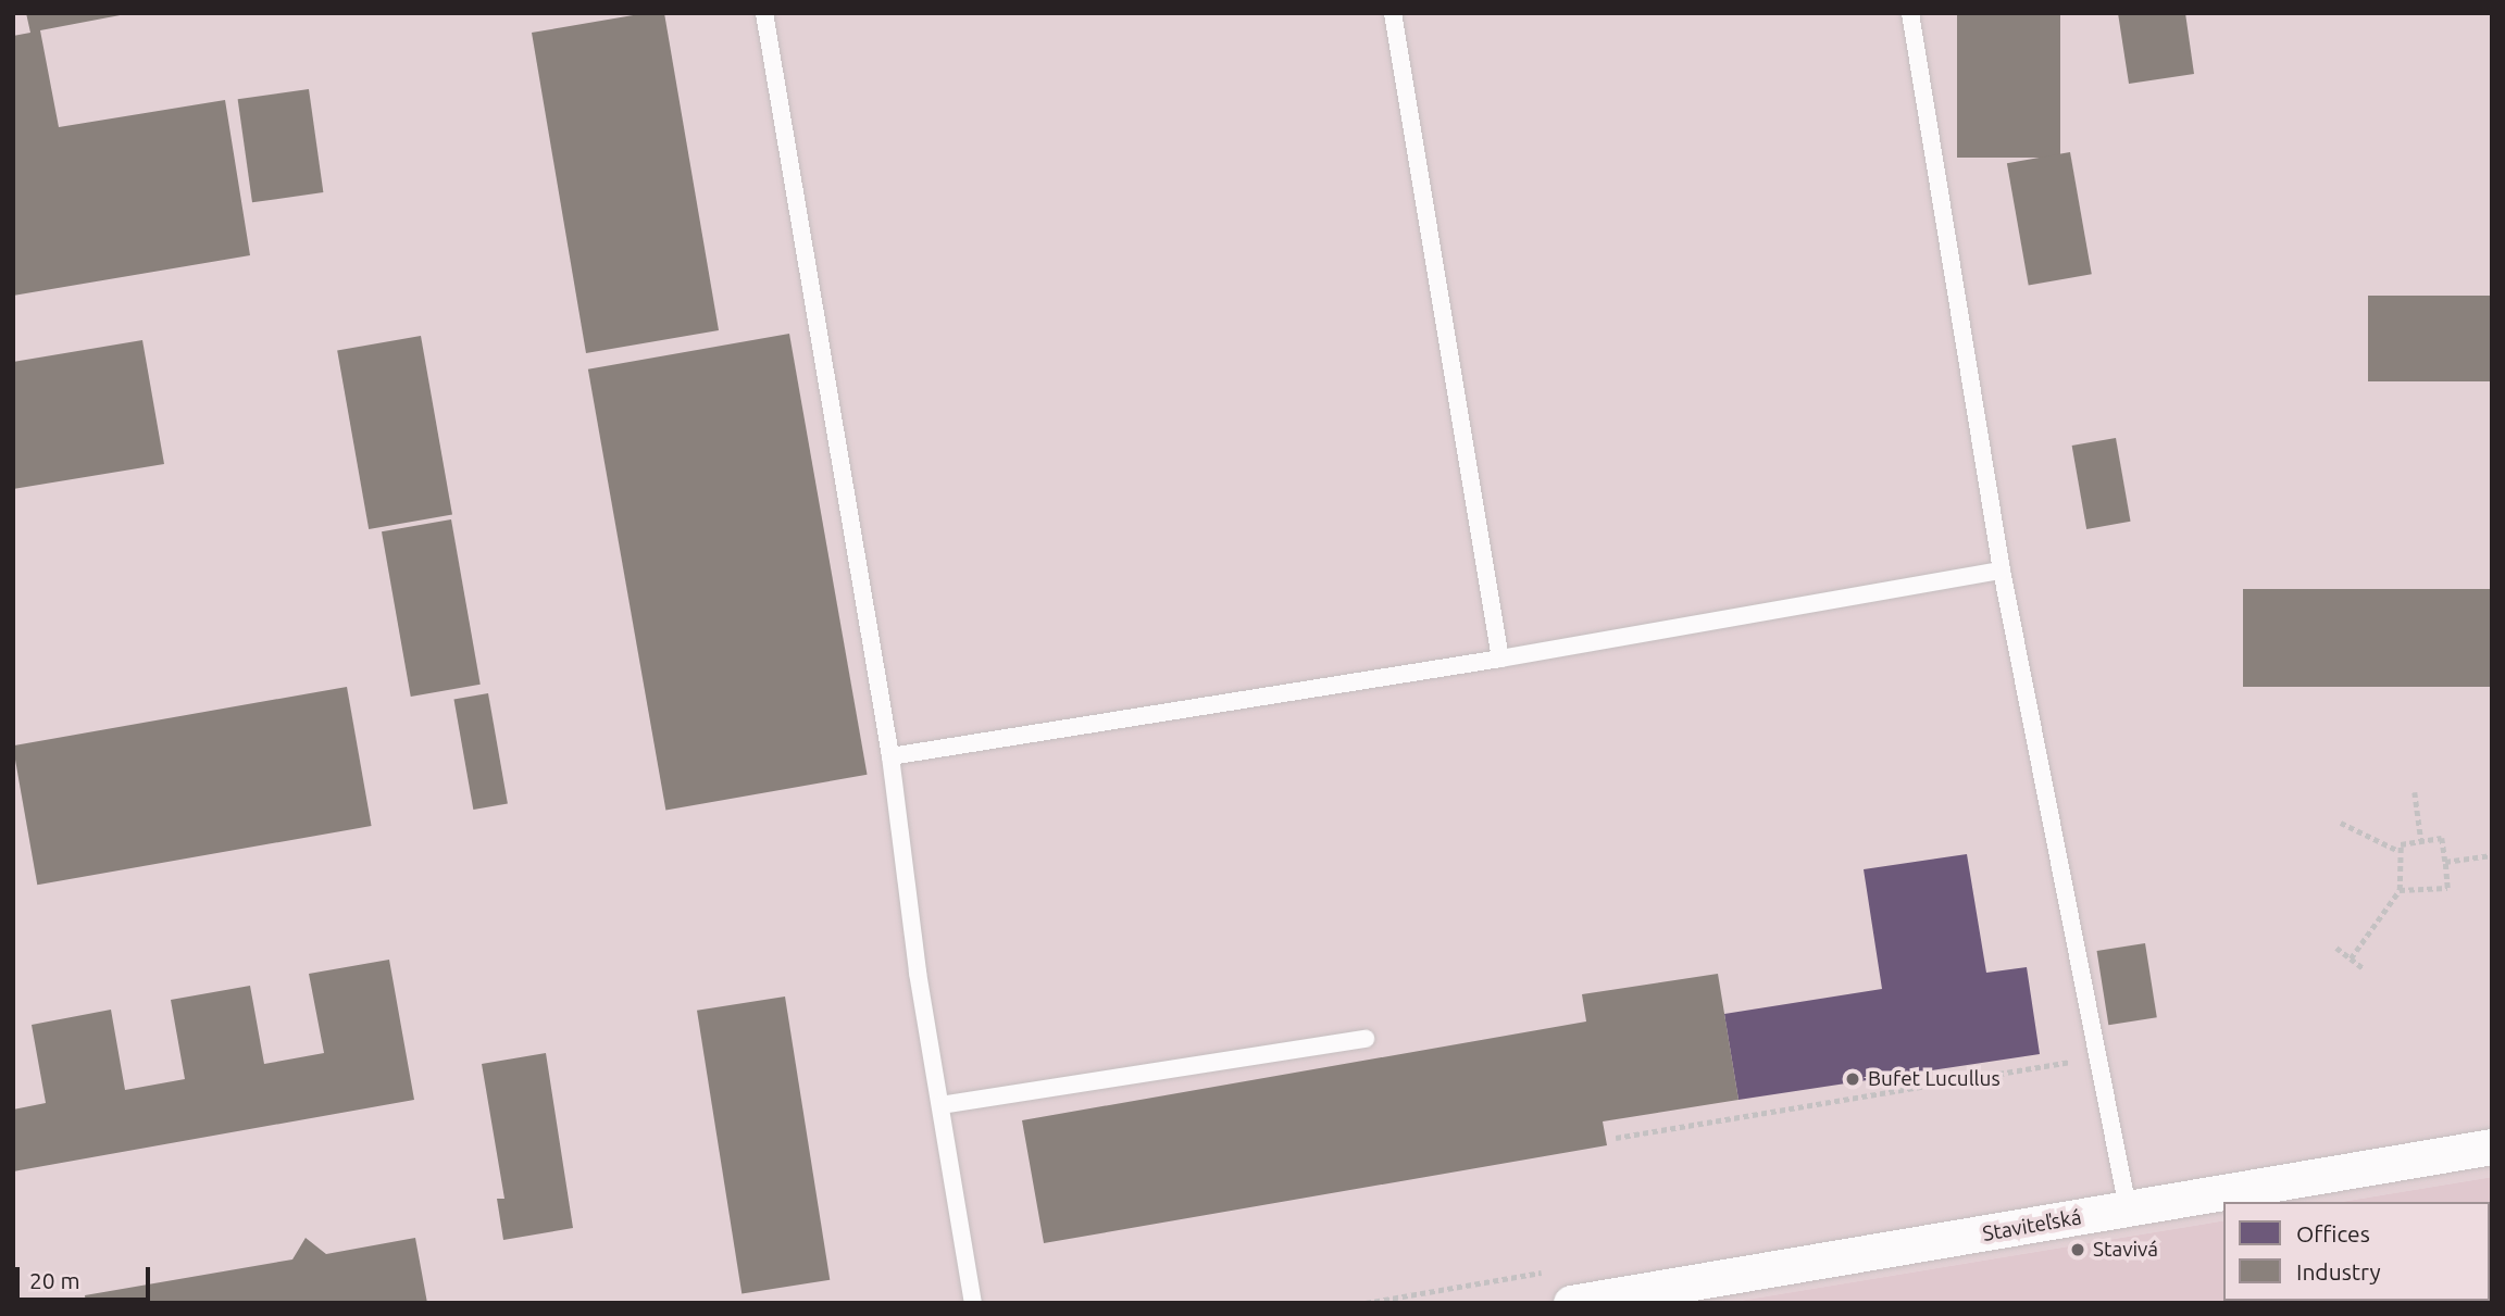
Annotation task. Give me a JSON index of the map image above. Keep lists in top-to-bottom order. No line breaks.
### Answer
{"streets":{"street":["Staviteľská"]},"places":["Bufet Lucullus","Stavivá"],"legend":["Offices","Industry"],"scale_bar":"20 m"}
